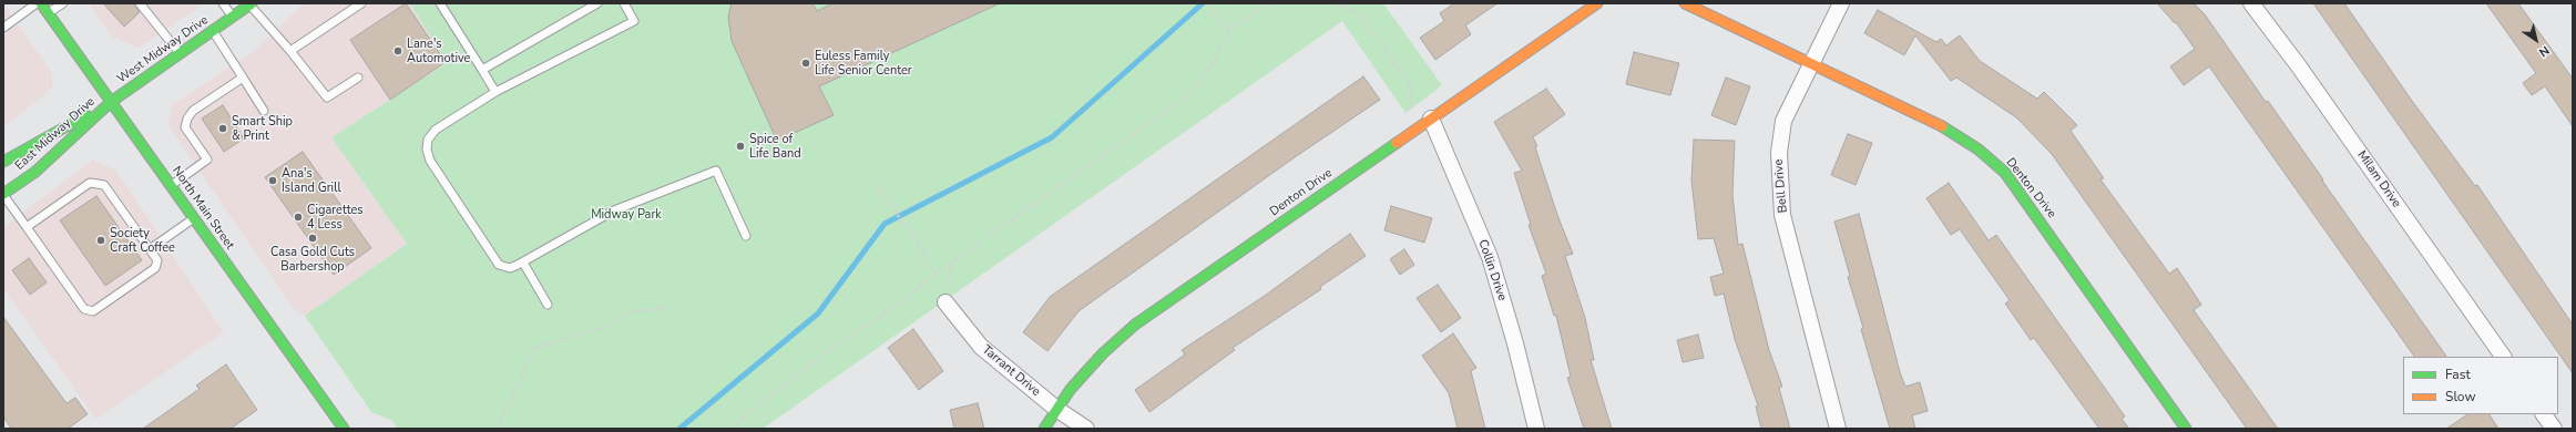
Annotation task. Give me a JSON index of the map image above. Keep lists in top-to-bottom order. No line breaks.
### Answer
{"streets":{"street":["West Midway Drive","East Midway Drive","Milam Drive","Bell Drive","Denton Drive","North Main Street","Collin Drive","Tarrant Drive"]},"crossings":[["West Midway Drive","East Midway Drive"],["West Midway Drive","North Main Street"],["East Midway Drive","North Main Street"],["Bell Drive","Denton Drive"],["Denton Drive","Collin Drive"],["Denton Drive","Tarrant Drive"]],"parks":["Midway Park"],"places":["Lane's Automotive","Euless Family Life Senior Center","Smart Ship & Print","Spice of Life Band","Ana's Island Grill","Cigarettes 4 Less","Casa Gold Cuts Barbershop","Society Craft Coffee"],"legend":["Fast","Slow"],"north":"bottom right"}
